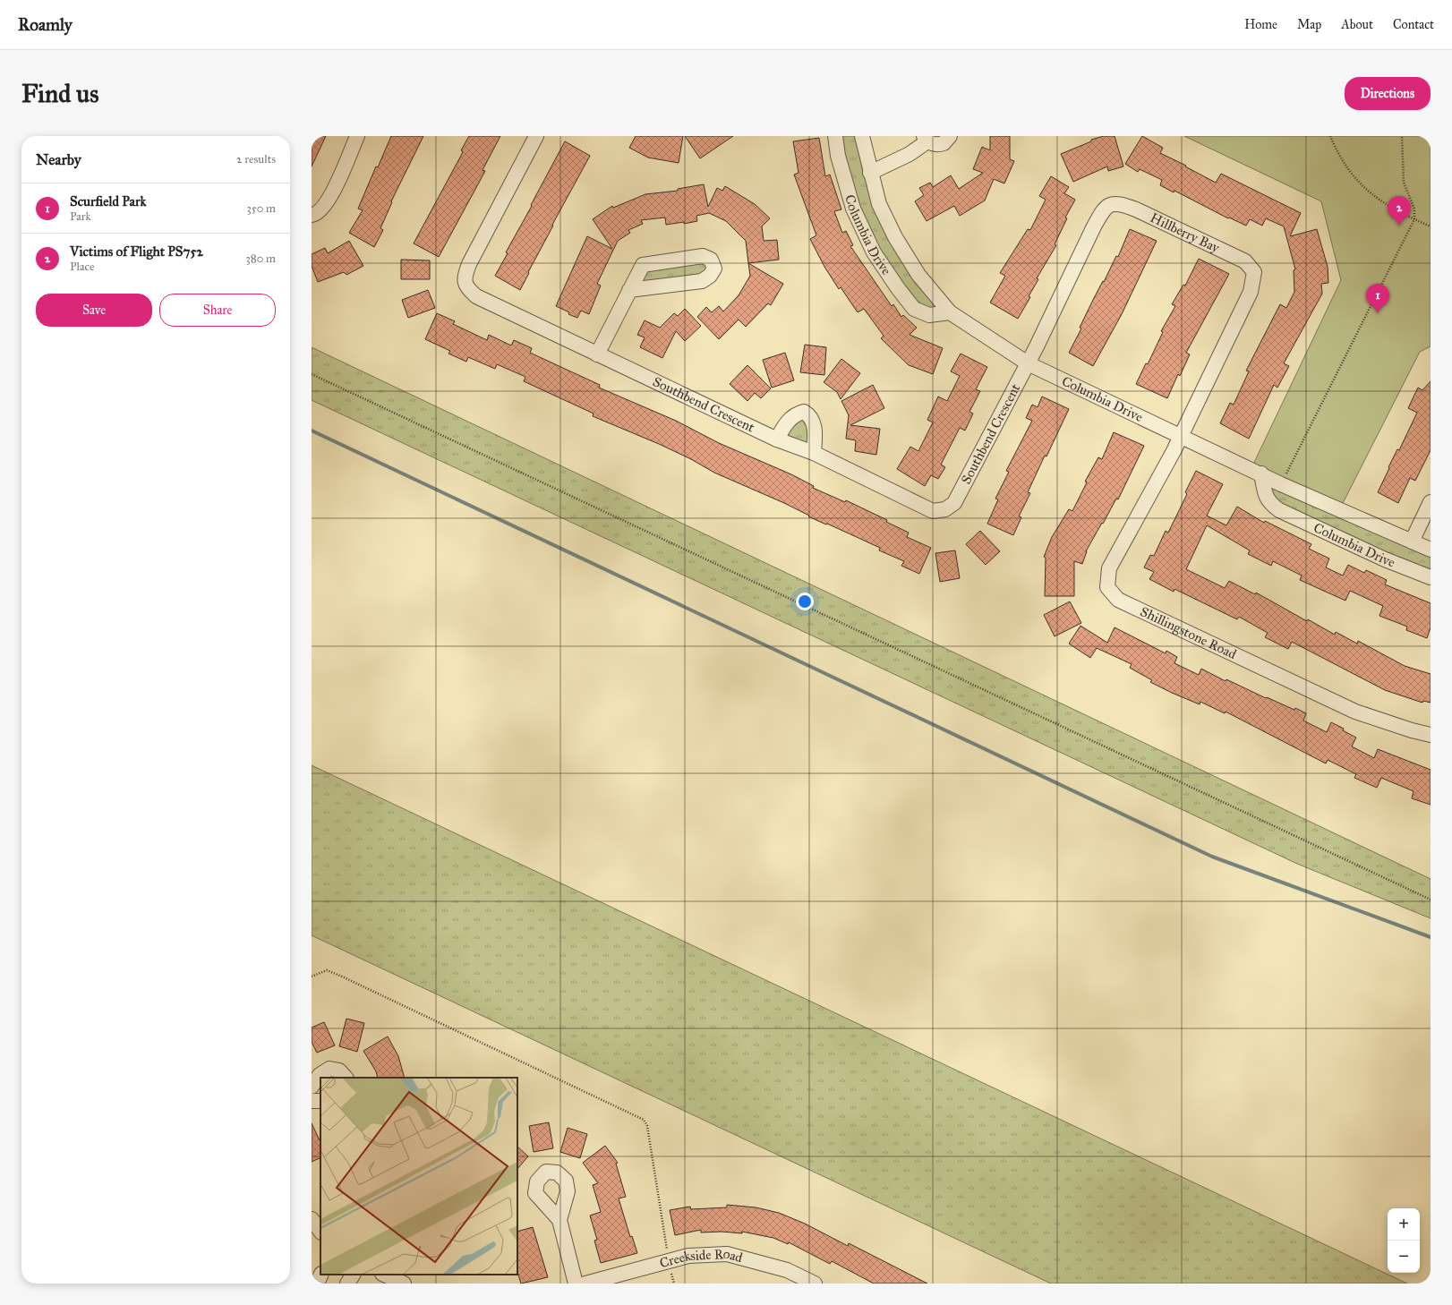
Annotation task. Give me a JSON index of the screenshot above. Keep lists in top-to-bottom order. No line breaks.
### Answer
{"streets":{"street":["Hillberry Bay","Columbia Drive","Southbend Crescent","Shillingstone Road","Creekside Road"]},"crossings":[["Hillberry Bay","Columbia Drive"],["Hillberry Bay","Southbend Crescent"],["Hillberry Bay","Shillingstone Road"],["Columbia Drive","Southbend Crescent"],["Columbia Drive","Shillingstone Road"]],"page":{"header":"Roamly","nav":["Home","Map","About","Contact"],"buttons":["Directions",["Save","Share"]],"title":"Find us","heading":["Nearby","2 results"],"list":[{"mark":"1","name":"Scurfield Park","note":"Park","value":"350 m"},{"mark":"2","name":"Victims of Flight PS752","note":"Place","value":"380 m"}],"pins":["2","1"],"map_buttons":["+","−"]}}
